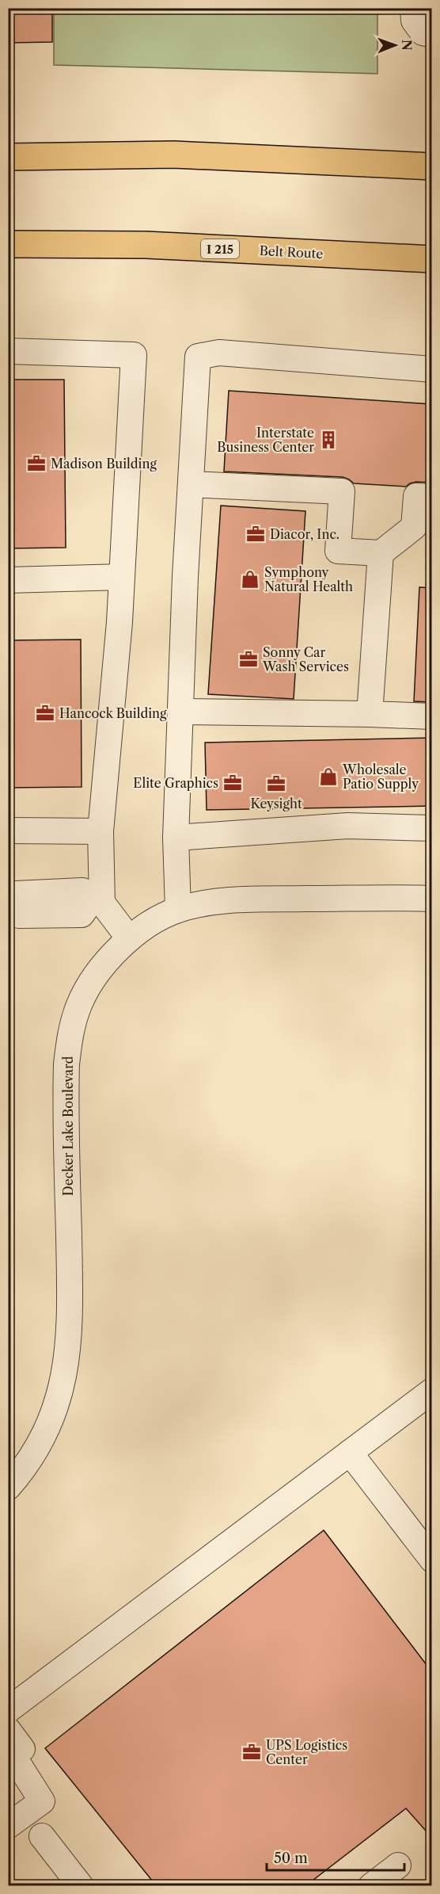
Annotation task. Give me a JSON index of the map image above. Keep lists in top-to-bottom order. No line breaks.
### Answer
{"streets":{"highway":["I 215","Belt Route"],"street":["Decker Lake Boulevard"]},"places":{"building":["Interstate Business Center"],"office":["Madison Building","Diacor, Inc.","Sonny Car Wash Services","Hancock Building","Elite Graphics","Keysight","UPS Logistics Center"],"shop":["Symphony Natural Health","Wholesale Patio Supply"]},"scale_bar":"50 m","north":"right"}
